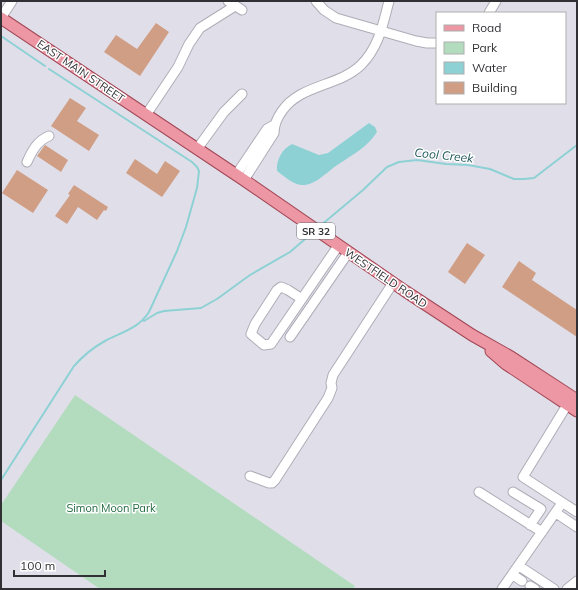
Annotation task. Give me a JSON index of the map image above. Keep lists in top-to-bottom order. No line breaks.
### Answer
{"streets":{"main road":["EAST MAIN STREET","SR 32","WESTFIELD ROAD"]},"crossings":[["EAST MAIN STREET","WESTFIELD ROAD"]],"water":["Cool Creek"],"parks":["Simon Moon Park"],"legend":["Road","Park","Water","Building"],"scale_bar":"100 m"}
